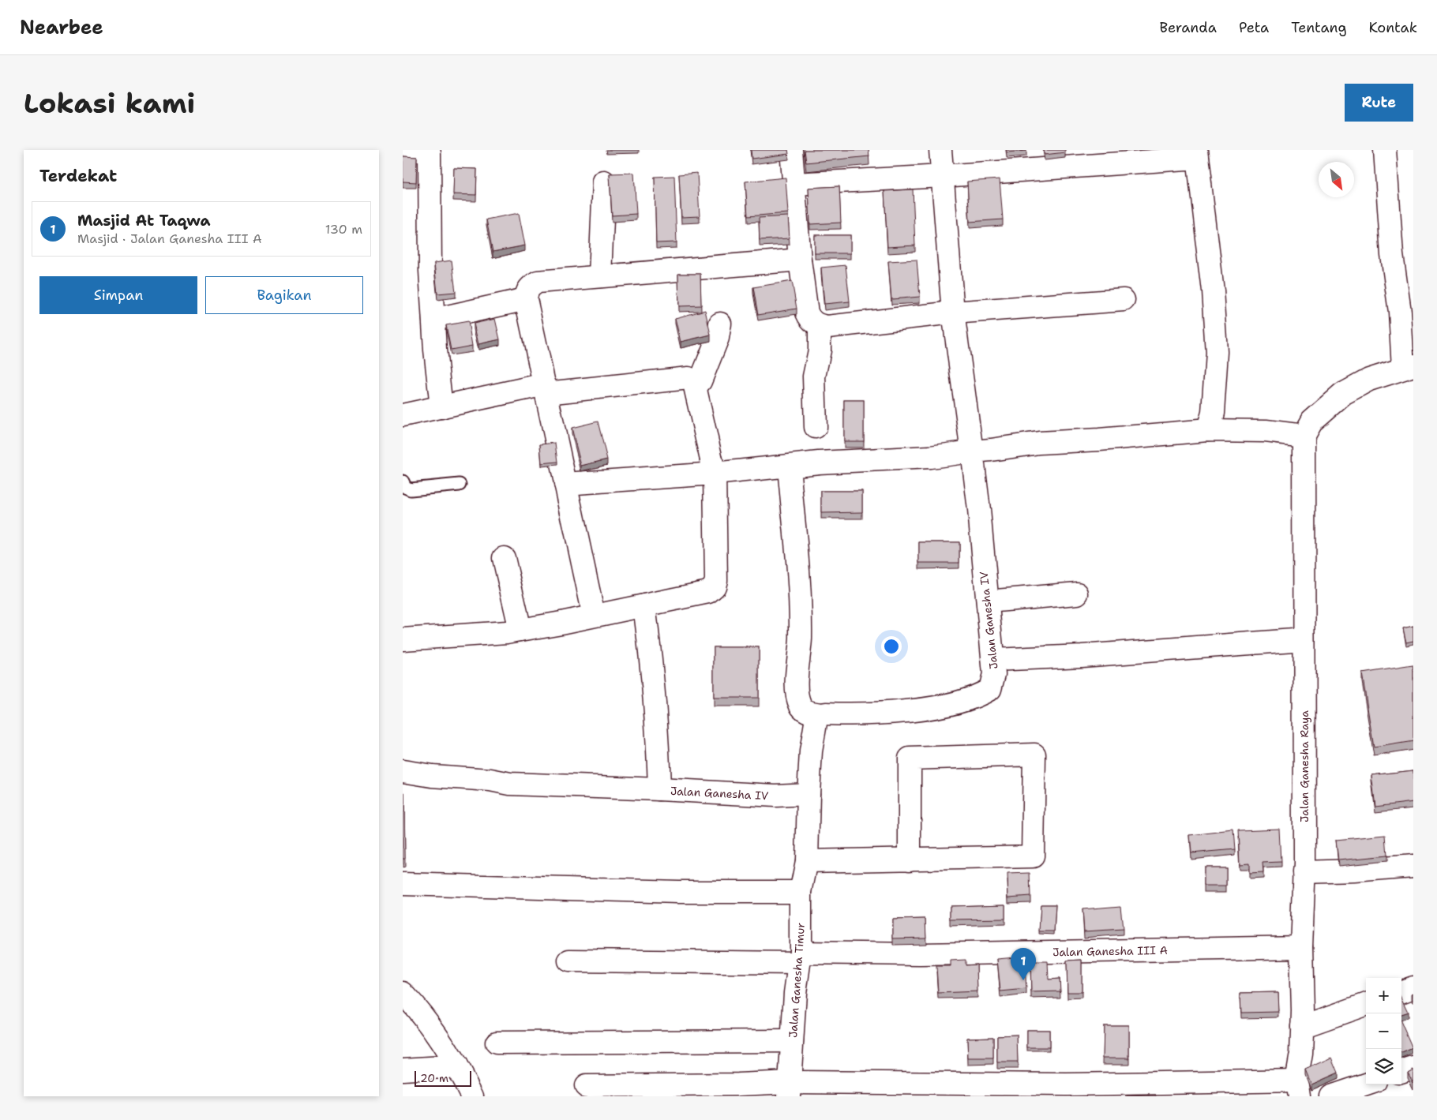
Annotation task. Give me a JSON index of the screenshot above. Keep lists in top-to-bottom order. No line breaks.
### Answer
{"streets":{"street":["Jalan Ganesha IV","Jalan Ganesha Raya","Jalan Ganesha III A","Jalan Ganesha Timur"]},"crossings":[["Jalan Ganesha IV","Jalan Ganesha Timur"],["Jalan Ganesha Raya","Jalan Ganesha III A"],["Jalan Ganesha III A","Jalan Ganesha Timur"]],"scale_bar":"20 m","north":"bottom right","page":{"header":"Nearbee","nav":["Beranda","Peta","Tentang","Kontak"],"buttons":["Rute",["Simpan","Bagikan"]],"title":"Lokasi kami","heading":"Terdekat","list":[{"mark":"1","name":"Masjid At Taqwa","note":"Masjid · Jalan Ganesha III A","value":"130 m"}],"pins":"1","map_buttons":["+","−"],"scale":"20 m"}}
